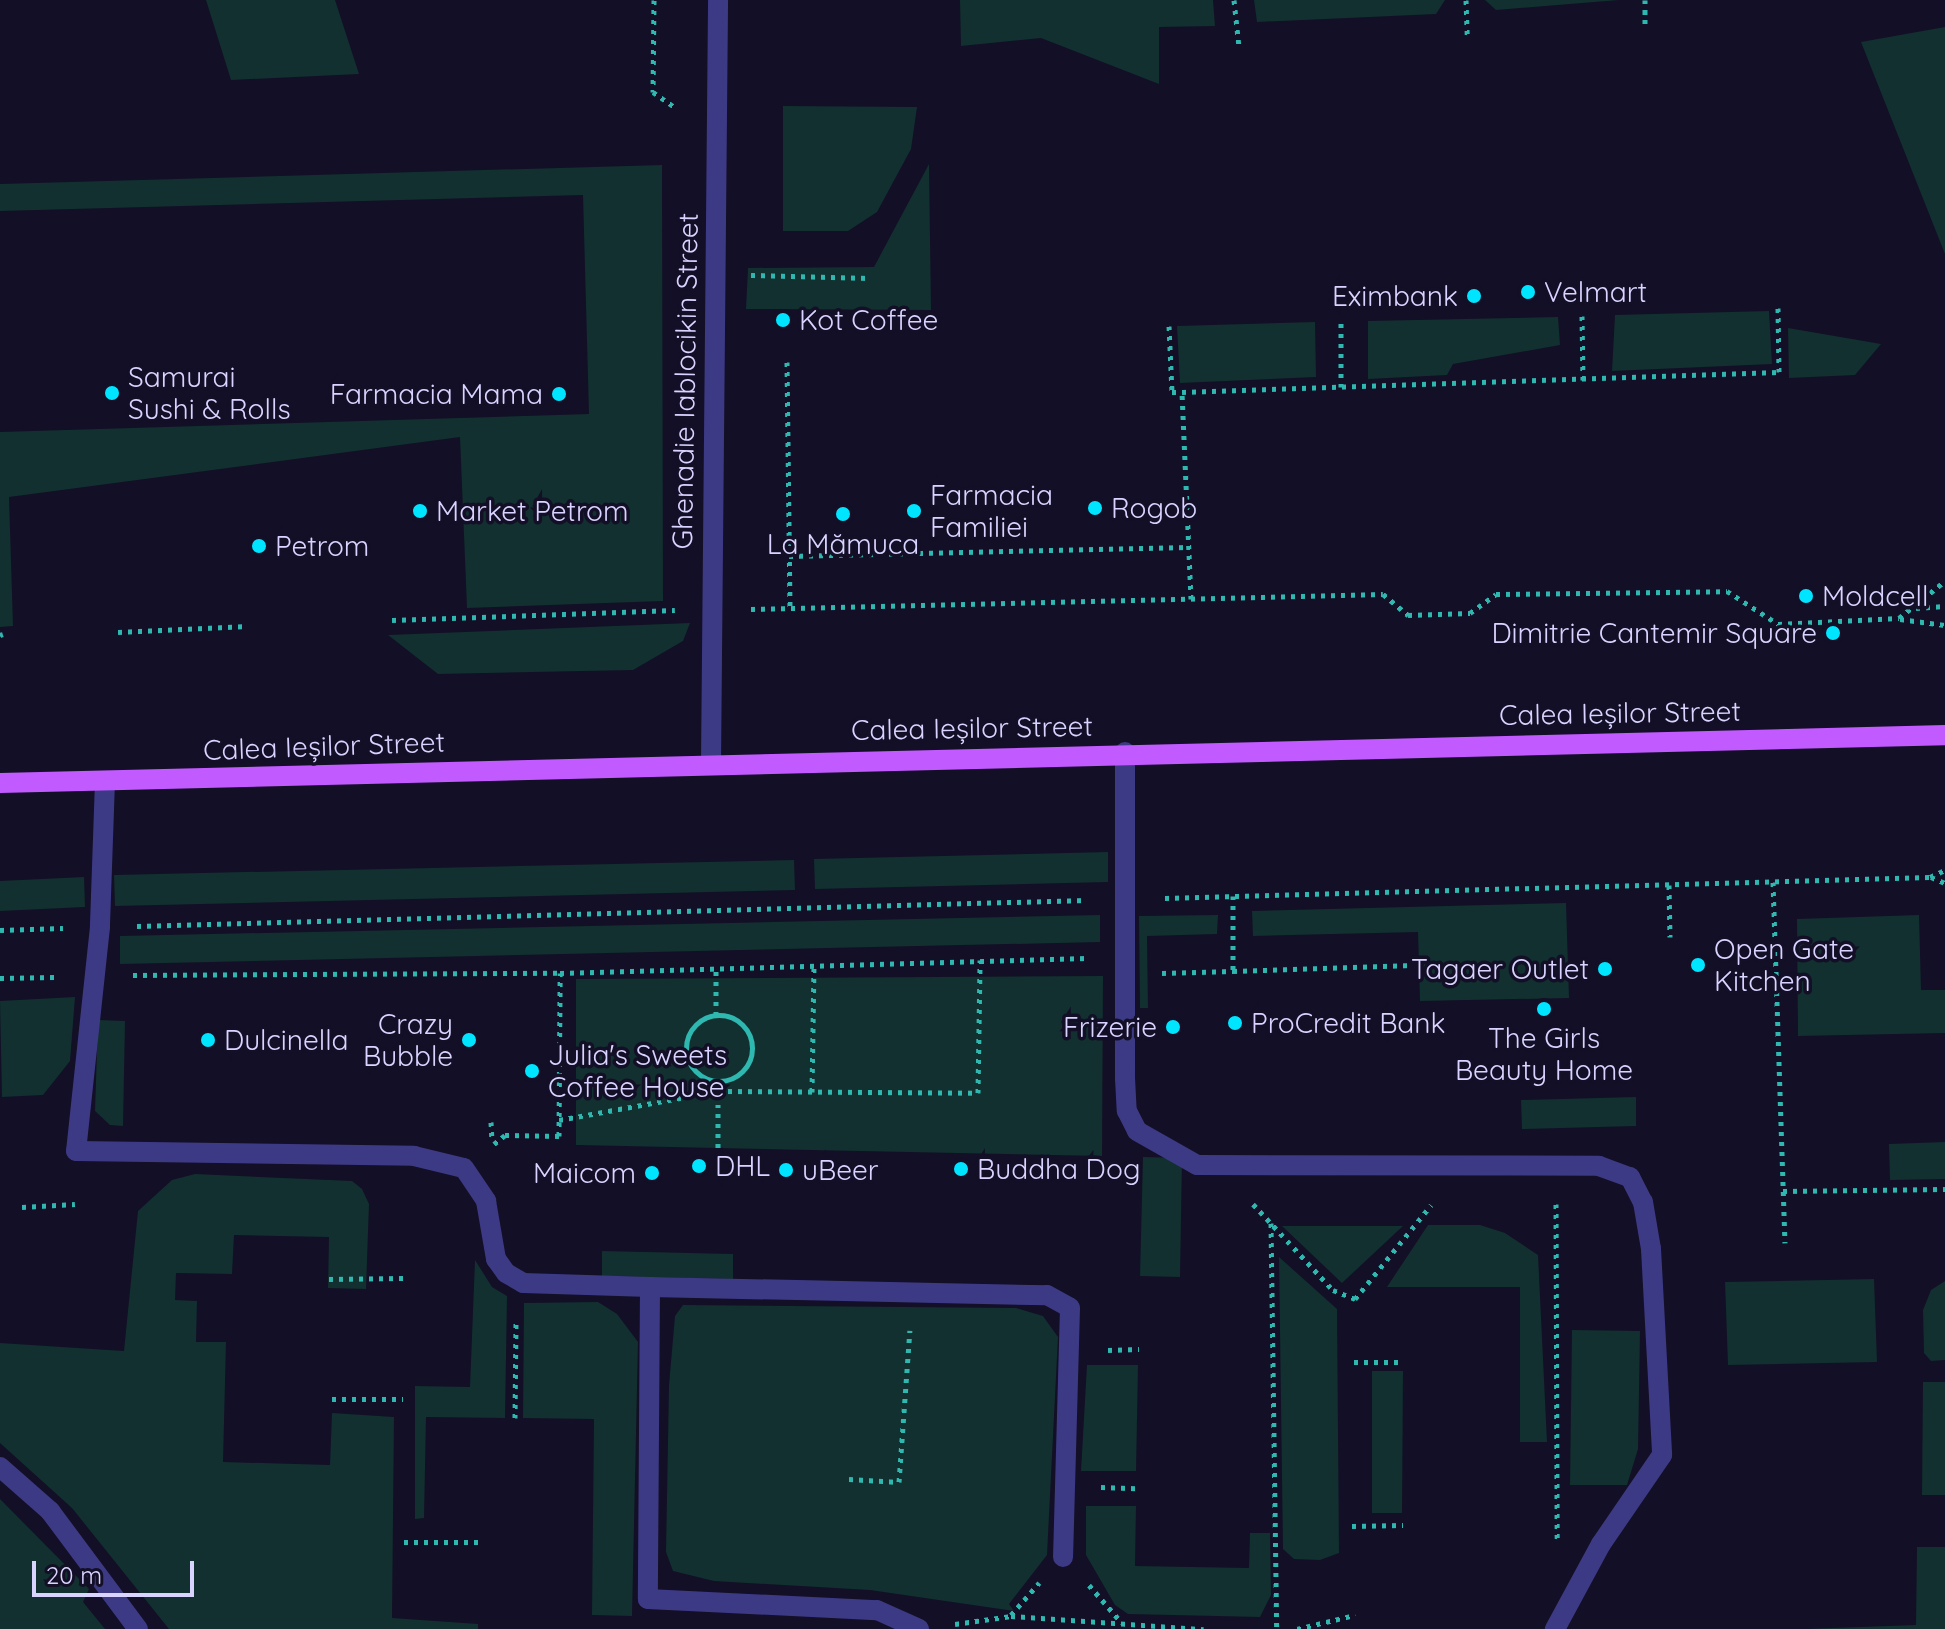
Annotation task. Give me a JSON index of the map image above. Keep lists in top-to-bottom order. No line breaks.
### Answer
{"streets":{"main road":["Calea Ieșilor Street"],"street":["Ghenadie Iablocikin Street"]},"crossings":[["Ghenadie Iablocikin Street","Calea Ieșilor Street"]],"places":["Velmart","Eximbank","Kot Coffee","Samurai Sushi & Rolls","Farmacia Mama","Rogob","Market Petrom","Farmacia Familiei","La Mămuca","Petrom","Moldcell","Dimitrie Cantemir Square","Open Gate Kitchen","Tagaer Outlet","The Girls Beauty Home","ProCredit Bank","Frizerie","Dulcinella","Crazy Bubble","Julia's Sweets Coffee House","DHL","Buddha Dog","uBeer","Maicom"],"scale_bar":"20 m"}
